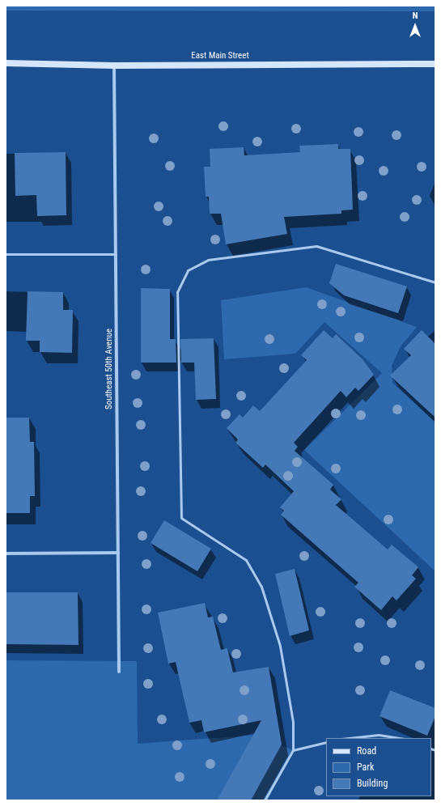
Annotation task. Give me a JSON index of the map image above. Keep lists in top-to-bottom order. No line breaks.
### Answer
{"streets":{"main road":["East Main Street"],"street":["Southeast 50th Avenue"]},"crossings":[["East Main Street","Southeast 50th Avenue"]],"legend":["Road","Park","Building"],"north":"top"}
